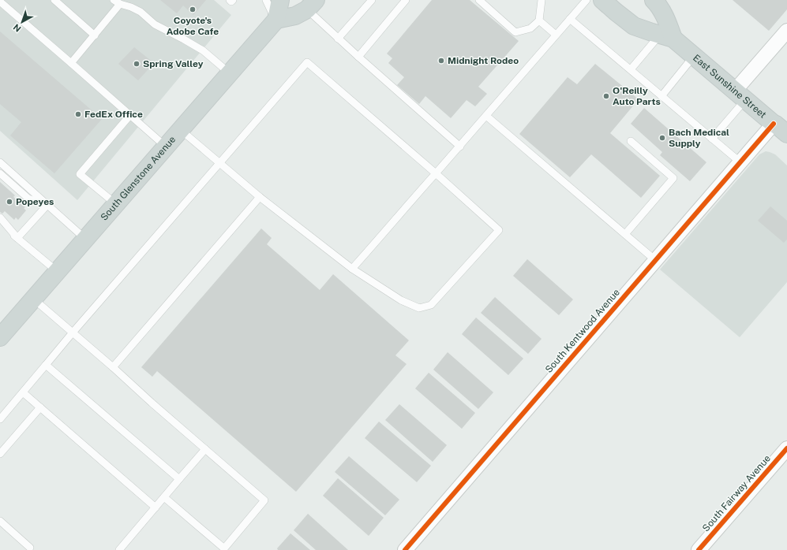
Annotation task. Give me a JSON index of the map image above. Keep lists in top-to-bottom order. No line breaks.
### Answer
{"streets":{"main road":["East Sunshine Street","South Glenstone Avenue"],"street":["South Kentwood Avenue","South Fairway Avenue"]},"crossings":[["East Sunshine Street","South Kentwood Avenue"]],"places":["Coyote's Adobe Cafe","Midnight Rodeo","Spring Valley","O'Reilly Auto Parts","FedEx Office","Bach Medical Supply","Popeyes"],"north":"bottom left"}
